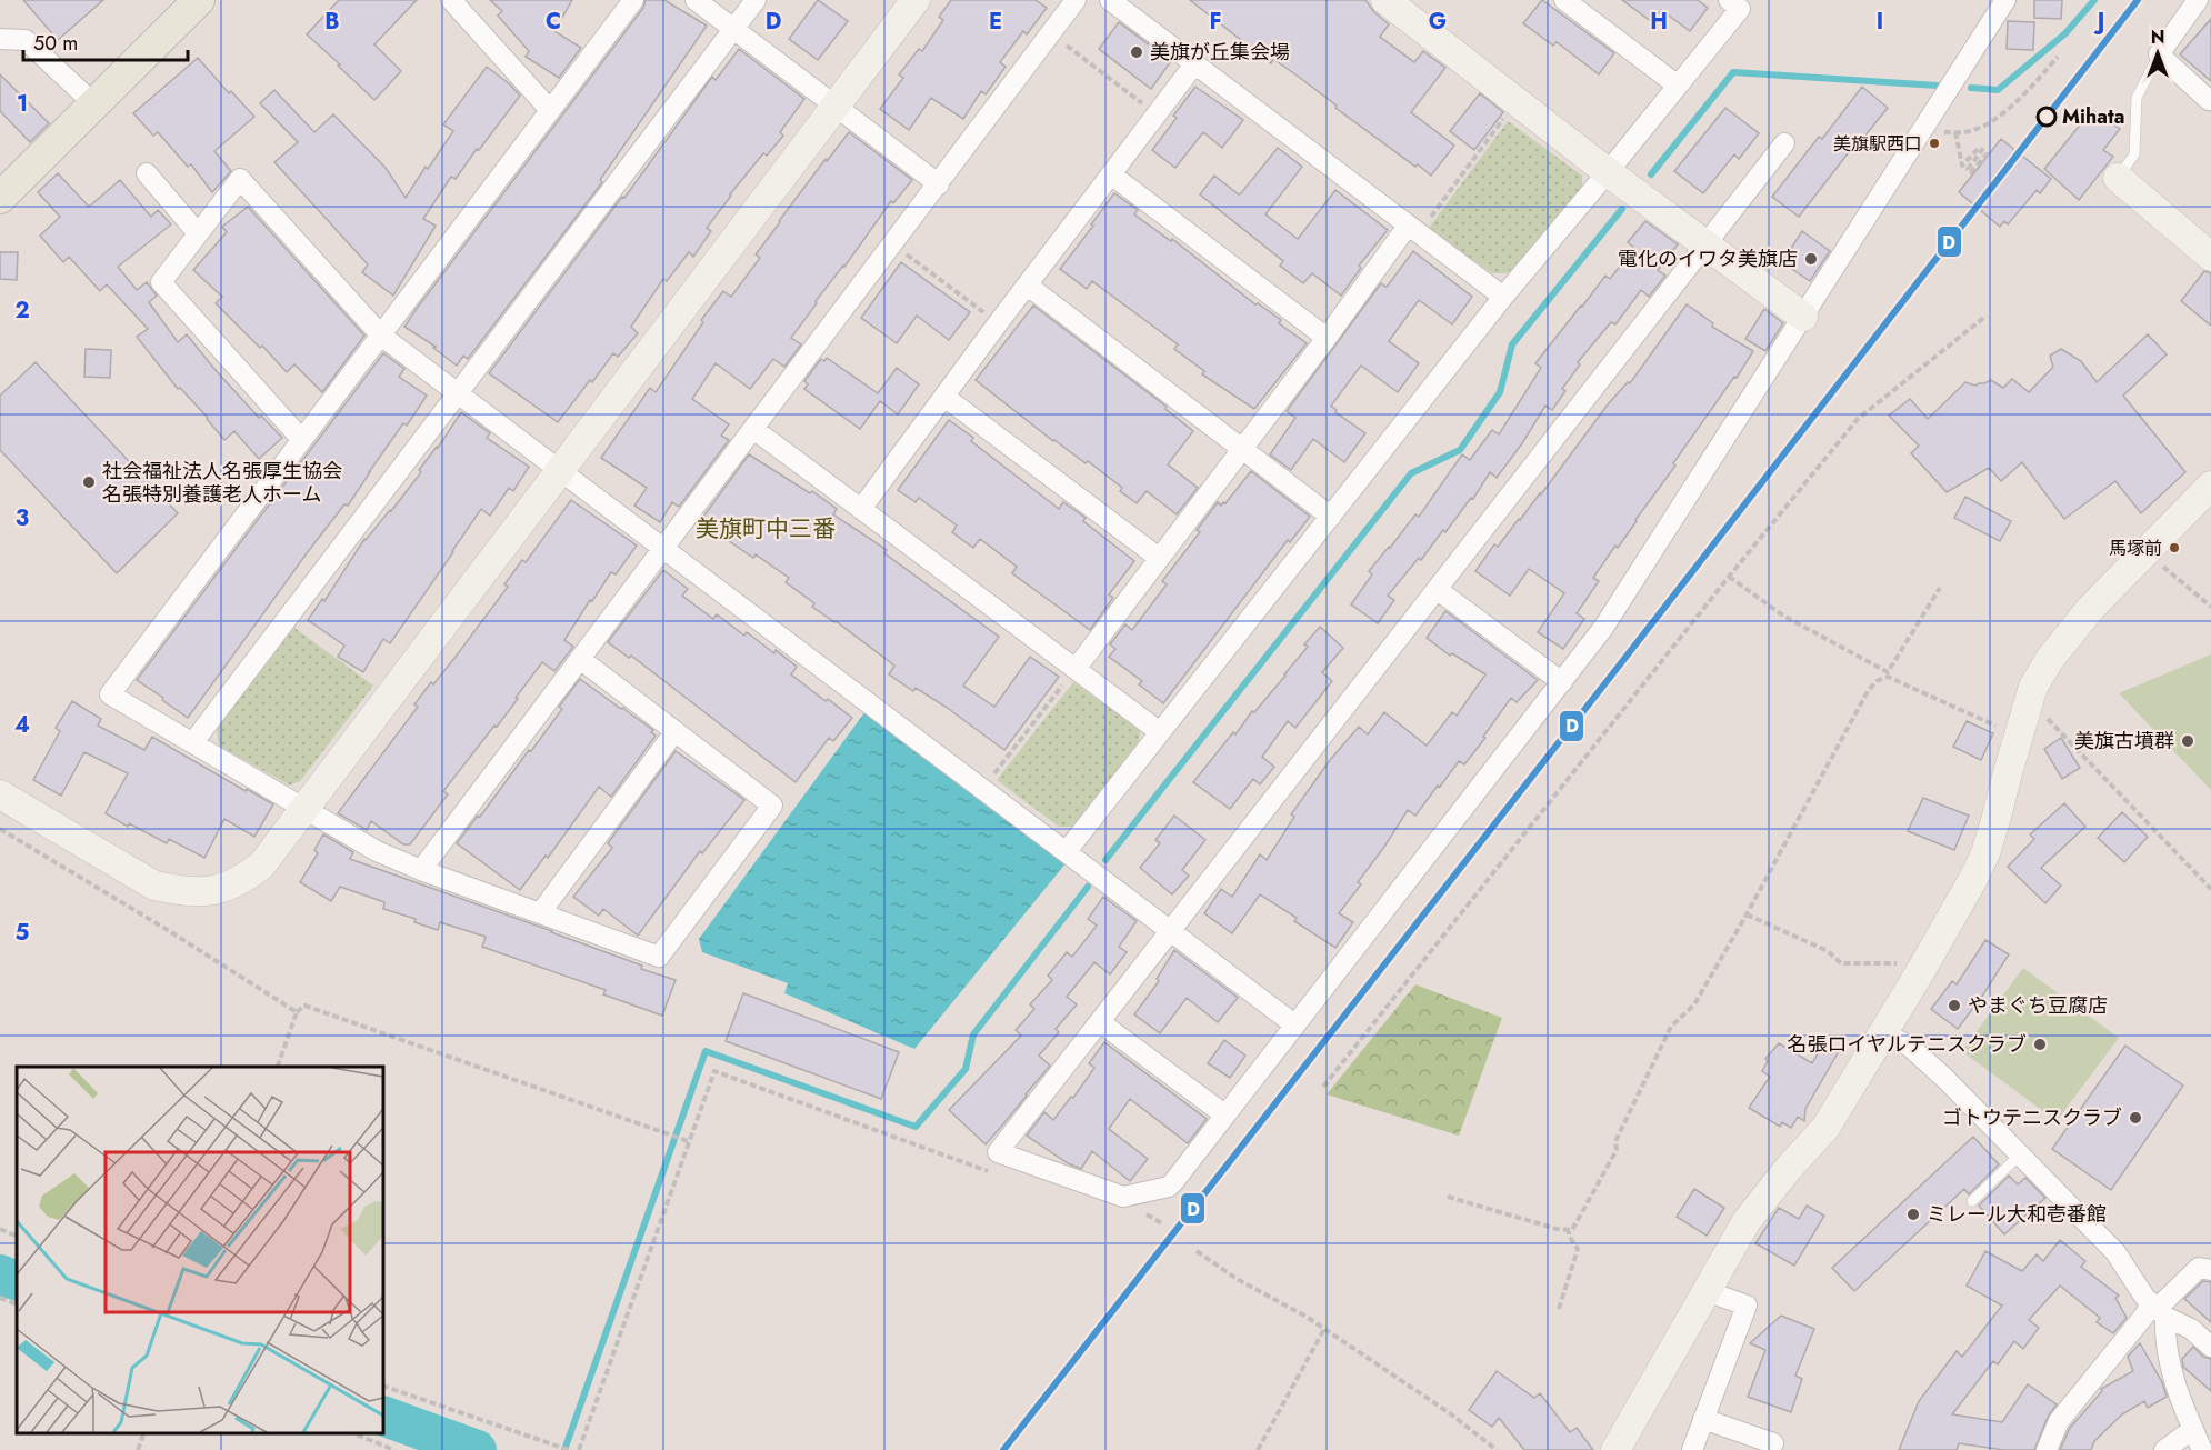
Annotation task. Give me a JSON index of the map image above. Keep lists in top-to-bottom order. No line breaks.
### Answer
{"districts":["美旗町中三番"],"places":["美旗が丘集会場","Mihata","美旗駅西口","電化のイワタ美旗店","社会福祉法人名張厚生協会 名張特別養護老人ホーム","馬塚前","美旗古墳群","やまぐち豆腐店","名張ロイヤルテニスクラブ","ゴトウテニスクラブ","ミレール大和壱番館"],"lines":["transit line D"],"scale_bar":"50 m","north":"top","grid":{"columns":["B","C","D","E","F","G","H","I","J"],"rows":["1","2","3","4","5"]}}
